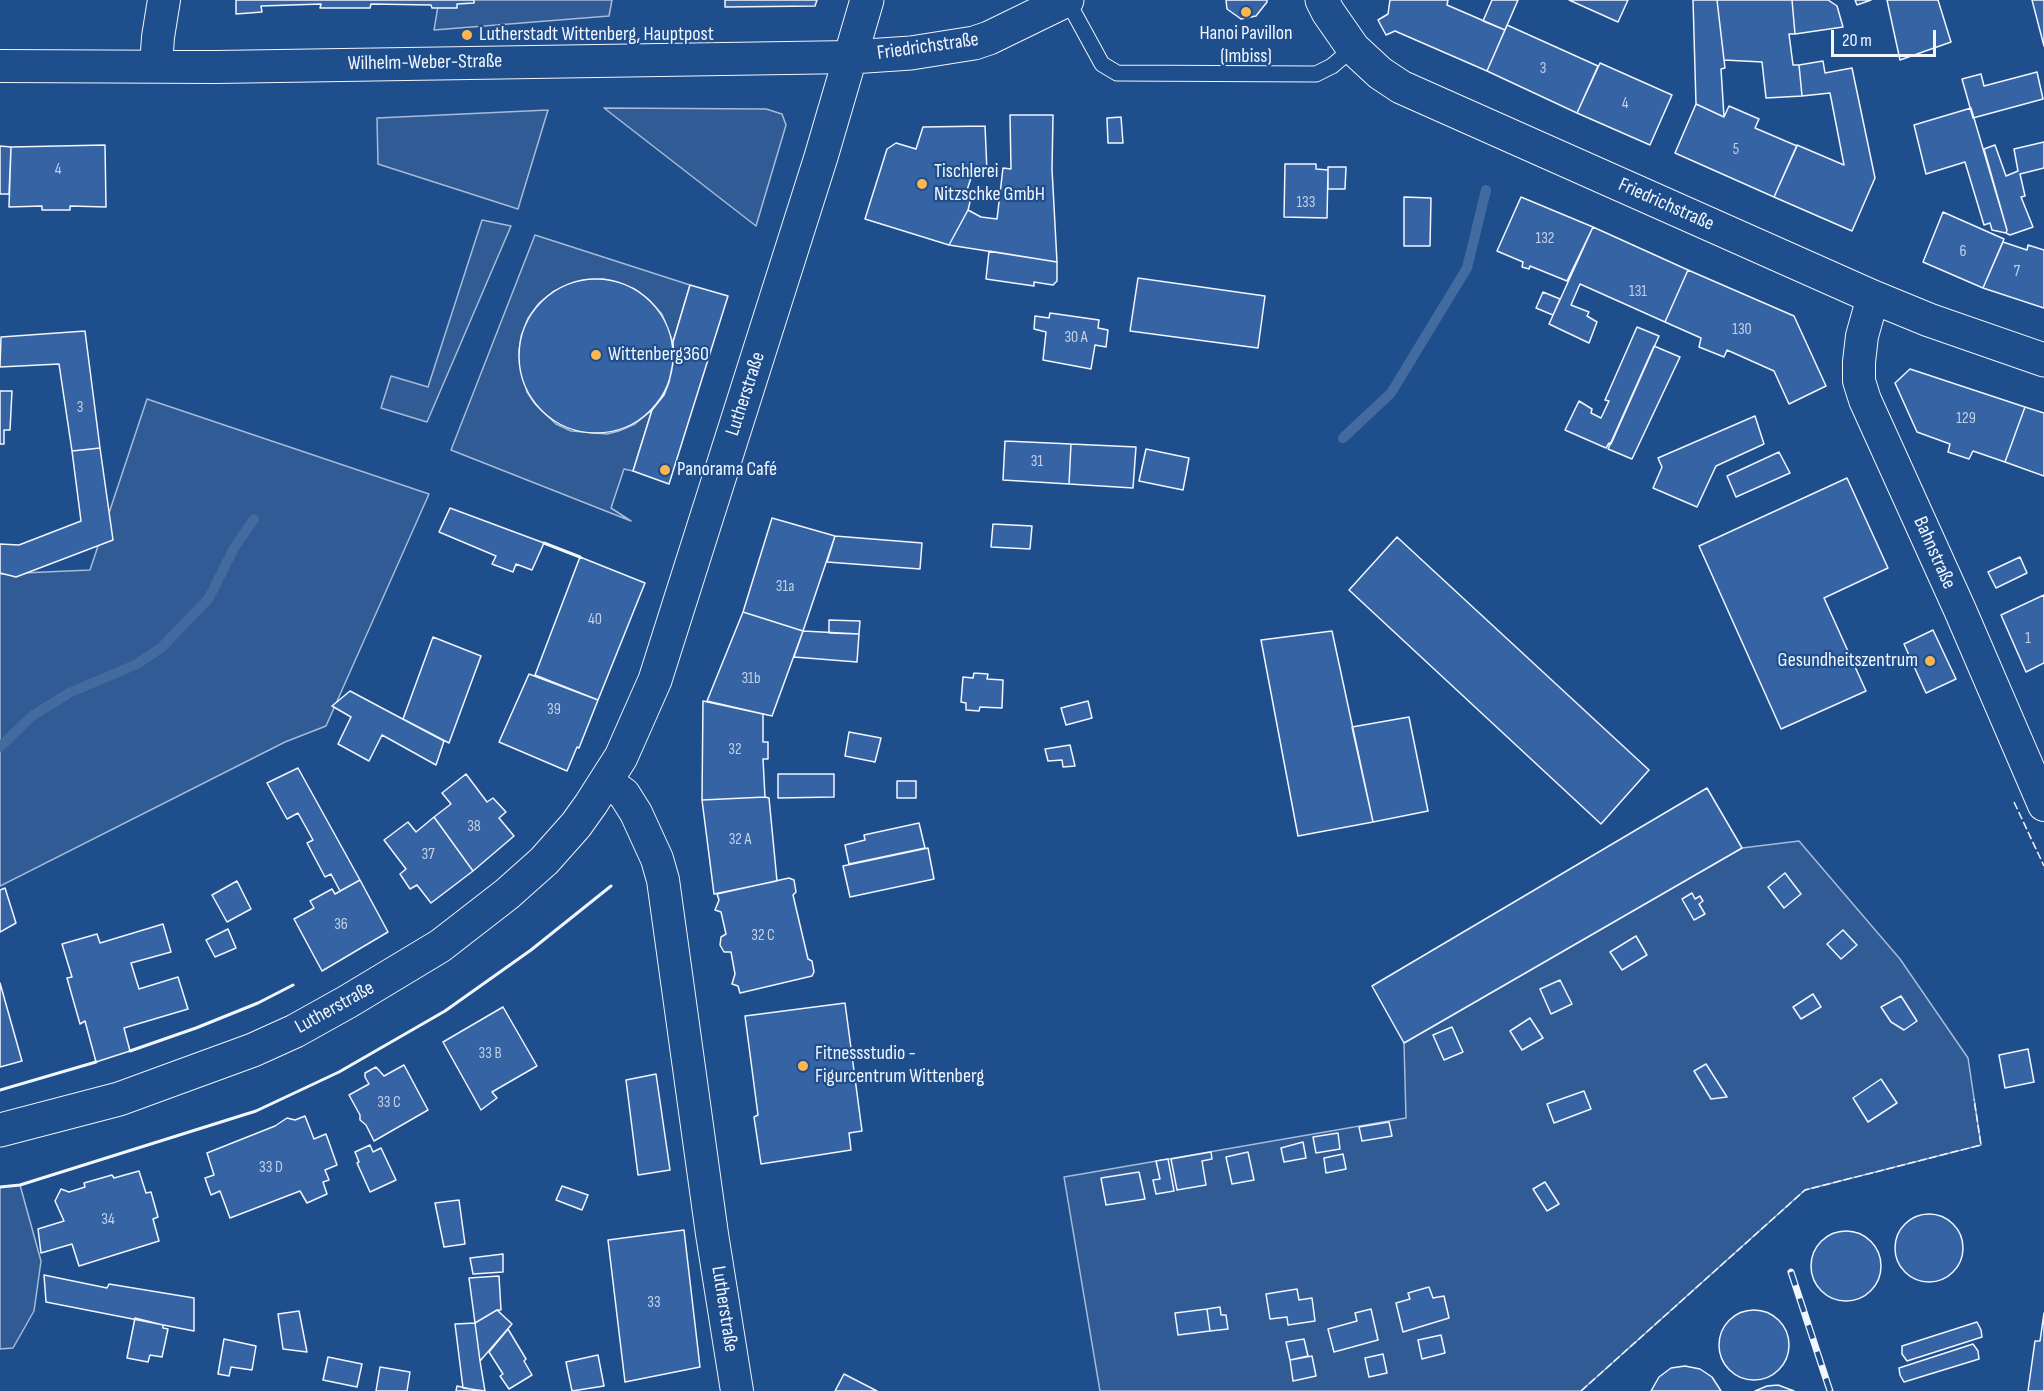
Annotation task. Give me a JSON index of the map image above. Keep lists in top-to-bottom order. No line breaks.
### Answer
{"streets":{"street":["Friedrichstraße","Wilhelm-Weber-Straße","Lutherstraße","Bahnstraße"]},"crossings":[["Friedrichstraße","Wilhelm-Weber-Straße"],["Friedrichstraße","Lutherstraße"],["Friedrichstraße","Bahnstraße"],["Wilhelm-Weber-Straße","Lutherstraße"]],"places":["Hanoi Pavillon (Imbiss)","Lutherstadt Wittenberg, Hauptpost","Tischlerei Nitzschke GmbH","Wittenberg360","Panorama Café","Gesundheitszentrum","Fitnessstudio - Figurcentrum Wittenberg"],"house_numbers":["3","4","5","4","133","132","6","7","131","130","30 A","3","129","31","31a","40","1","31b","39","32","38","32 A","37","36","32 C","33 B","33 C","33 D","34","33"],"scale_bar":"20 m"}
